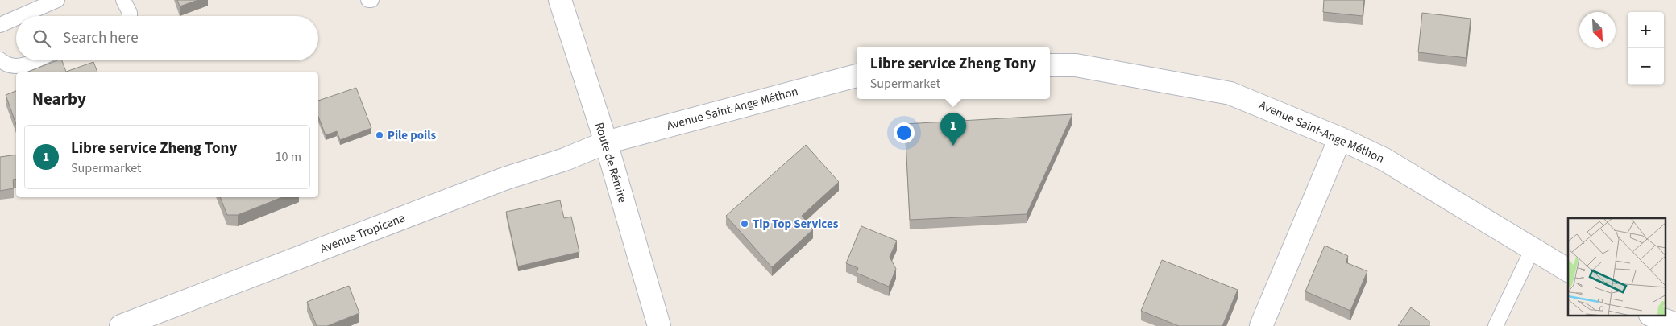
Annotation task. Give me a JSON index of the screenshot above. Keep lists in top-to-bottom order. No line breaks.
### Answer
{"streets":{"street":["Avenue Saint-Ange Méthon","Route de Rémire","Avenue Tropicana"]},"crossings":[["Avenue Saint-Ange Méthon","Route de Rémire"],["Avenue Saint-Ange Méthon","Avenue Tropicana"],["Route de Rémire","Avenue Tropicana"]],"places":["Pile poils","Tip Top Services"],"north":"bottom right","page":{"map_buttons":["+","−"],"search":"Search here","popup":["Libre service Zheng Tony","Supermarket"],"heading":"Nearby","pins":"1","list":[{"mark":"1","name":"Libre service Zheng Tony","note":"Supermarket","value":"10 m"}]}}
